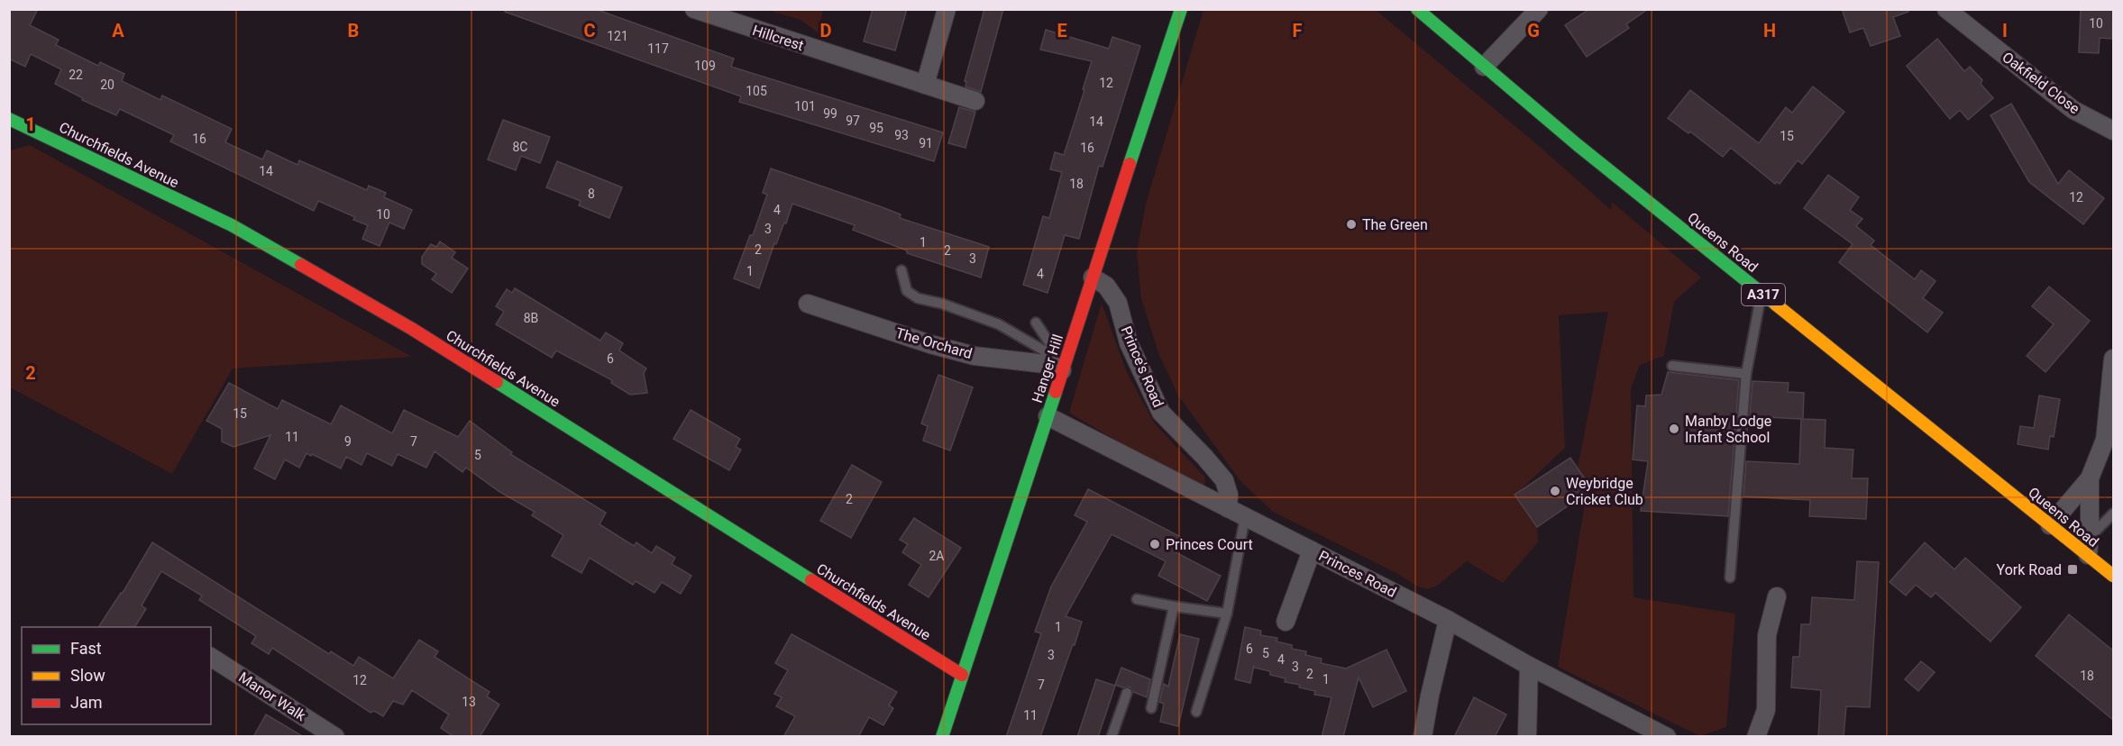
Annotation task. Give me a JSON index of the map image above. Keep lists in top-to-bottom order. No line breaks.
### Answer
{"streets":{"main road":["Churchfields Avenue","Queens Road","A317","Hanger Hill"],"street":["Hillcrest","Oakfield Close","The Orchard","Prince's Road","Princes Road","Manor Walk"]},"crossings":[["Churchfields Avenue","Hanger Hill"],["The Orchard","Hanger Hill"],["Prince's Road","Hanger Hill"],["Prince's Road","Princes Road"],["Hanger Hill","Princes Road"]],"places":{"other":["The Green","Manby Lodge Infant School","Weybridge Cricket Club","Princes Court"],"transit":["York Road"]},"house_numbers":["10","121","117","109","22","12","20","105","101","99","97","14","95","93","15","16","91","8C","16","14","18","8","12","4","10","3","1","2","2","3","1","4","8B","6","15","11","9","7","5","2","2A","1","6","5","3","4","3","2","18","1","12","7","13","11"],"legend":["Fast","Slow","Jam"],"grid":{"columns":["A","B","C","D","E","F","G","H","I"],"rows":["1","2"]}}
